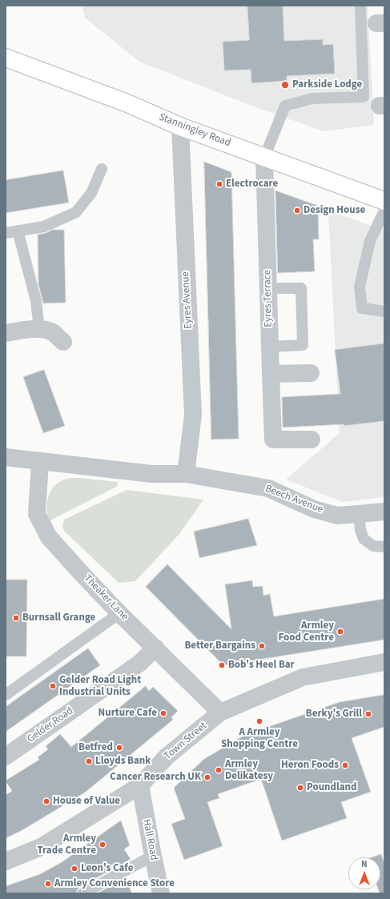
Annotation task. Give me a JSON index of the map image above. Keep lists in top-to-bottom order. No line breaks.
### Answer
{"streets":{"main road":["Stanningley Road"],"street":["Eyres Terrace","Eyres Avenue","Beech Avenue","Theaker Lane","Gelder Road","Town Street","Hall Road"]},"crossings":[["Stanningley Road","Eyres Terrace"],["Stanningley Road","Eyres Avenue"],["Eyres Avenue","Beech Avenue"],["Theaker Lane","Gelder Road"],["Theaker Lane","Town Street"],["Town Street","Hall Road"]],"places":["Parkside Lodge","Electrocare","Design House","Burnsall Grange","Armley Food Centre","Better Bargains","Bob's Heel Bar","Gelder Road Light Industrial Units","Nurture Cafe","Berky's Grill","A Armley Shopping Centre","Betfred","Lloyds Bank","Heron Foods","Armley Delikatesy","Cancer Research UK","Poundland","House of Value","Armley Trade Centre","Leon's Cafe","Armley Convenience Store"],"north":"top"}
